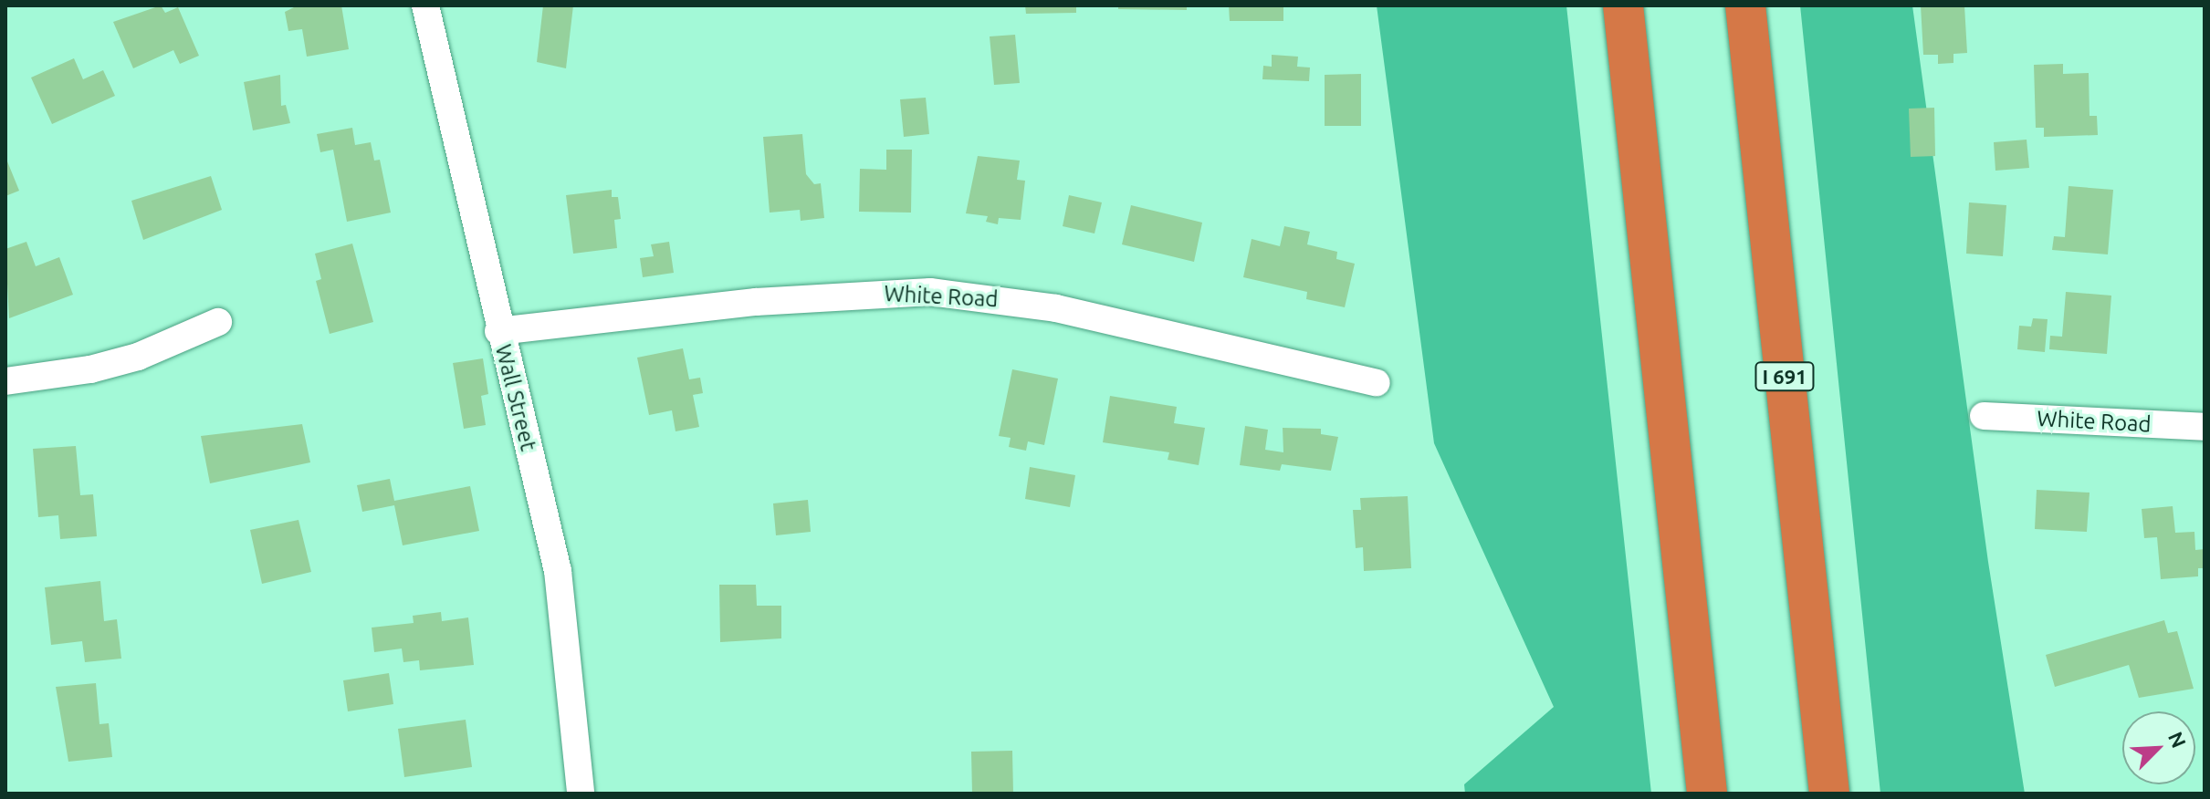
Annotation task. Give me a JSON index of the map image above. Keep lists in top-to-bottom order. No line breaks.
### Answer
{"streets":{"highway":["I 691"],"street":["White Road","Wall Street"]},"crossings":[["White Road","Wall Street"]],"north":"top right"}
